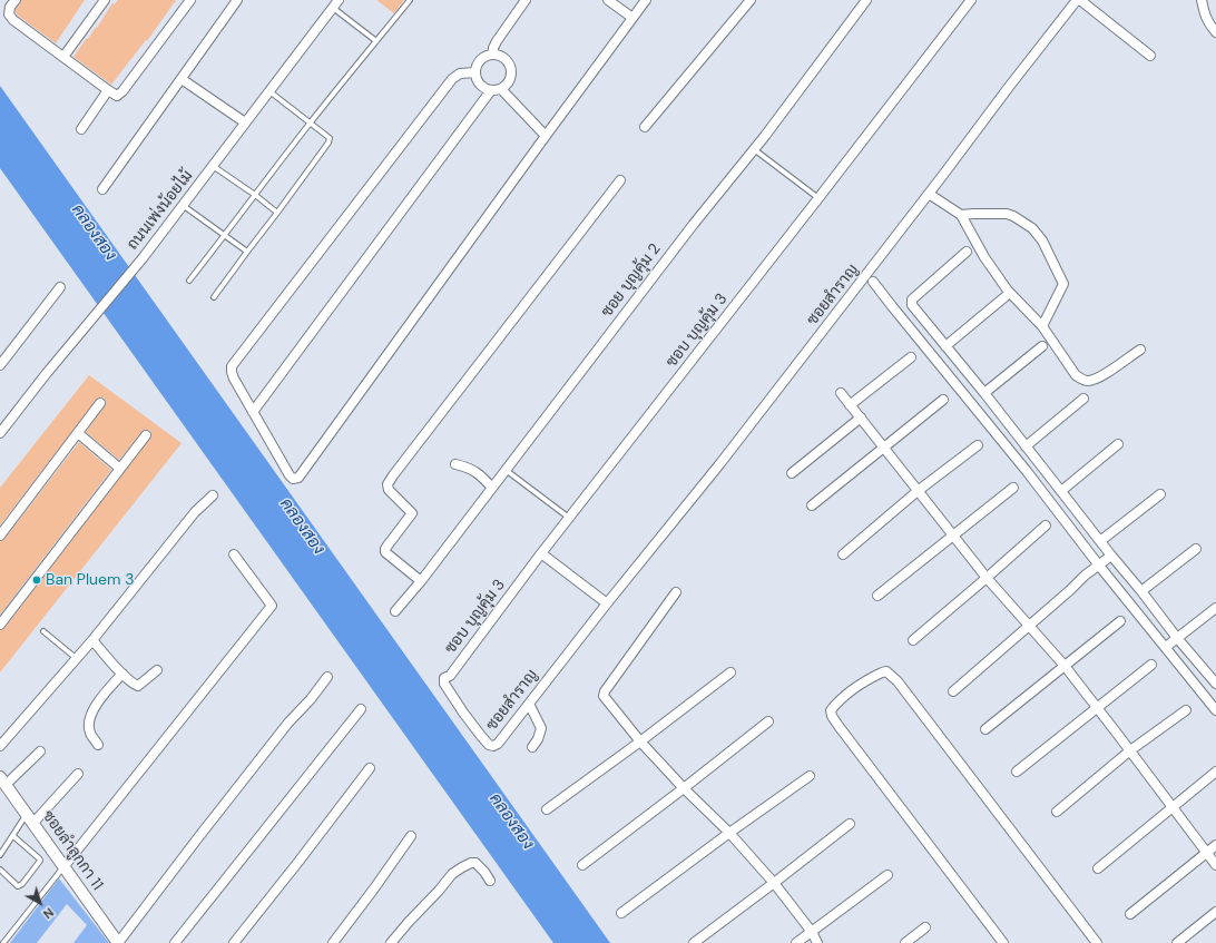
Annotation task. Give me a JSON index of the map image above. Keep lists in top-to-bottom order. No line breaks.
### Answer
{"streets":{"street":["ถนนเพ่งน้อยไม้","ซอย บุญคุ้ม 2","ซอยสำราญ","ซอบ บุญคุ้ม 3","ซอยลำลูกกา 11"]},"crossings":[["ซอยสำราญ","ซอบ บุญคุ้ม 3"]],"water":["คลองสอง"],"places":["Ban Pluem 3"],"north":"bottom right"}
